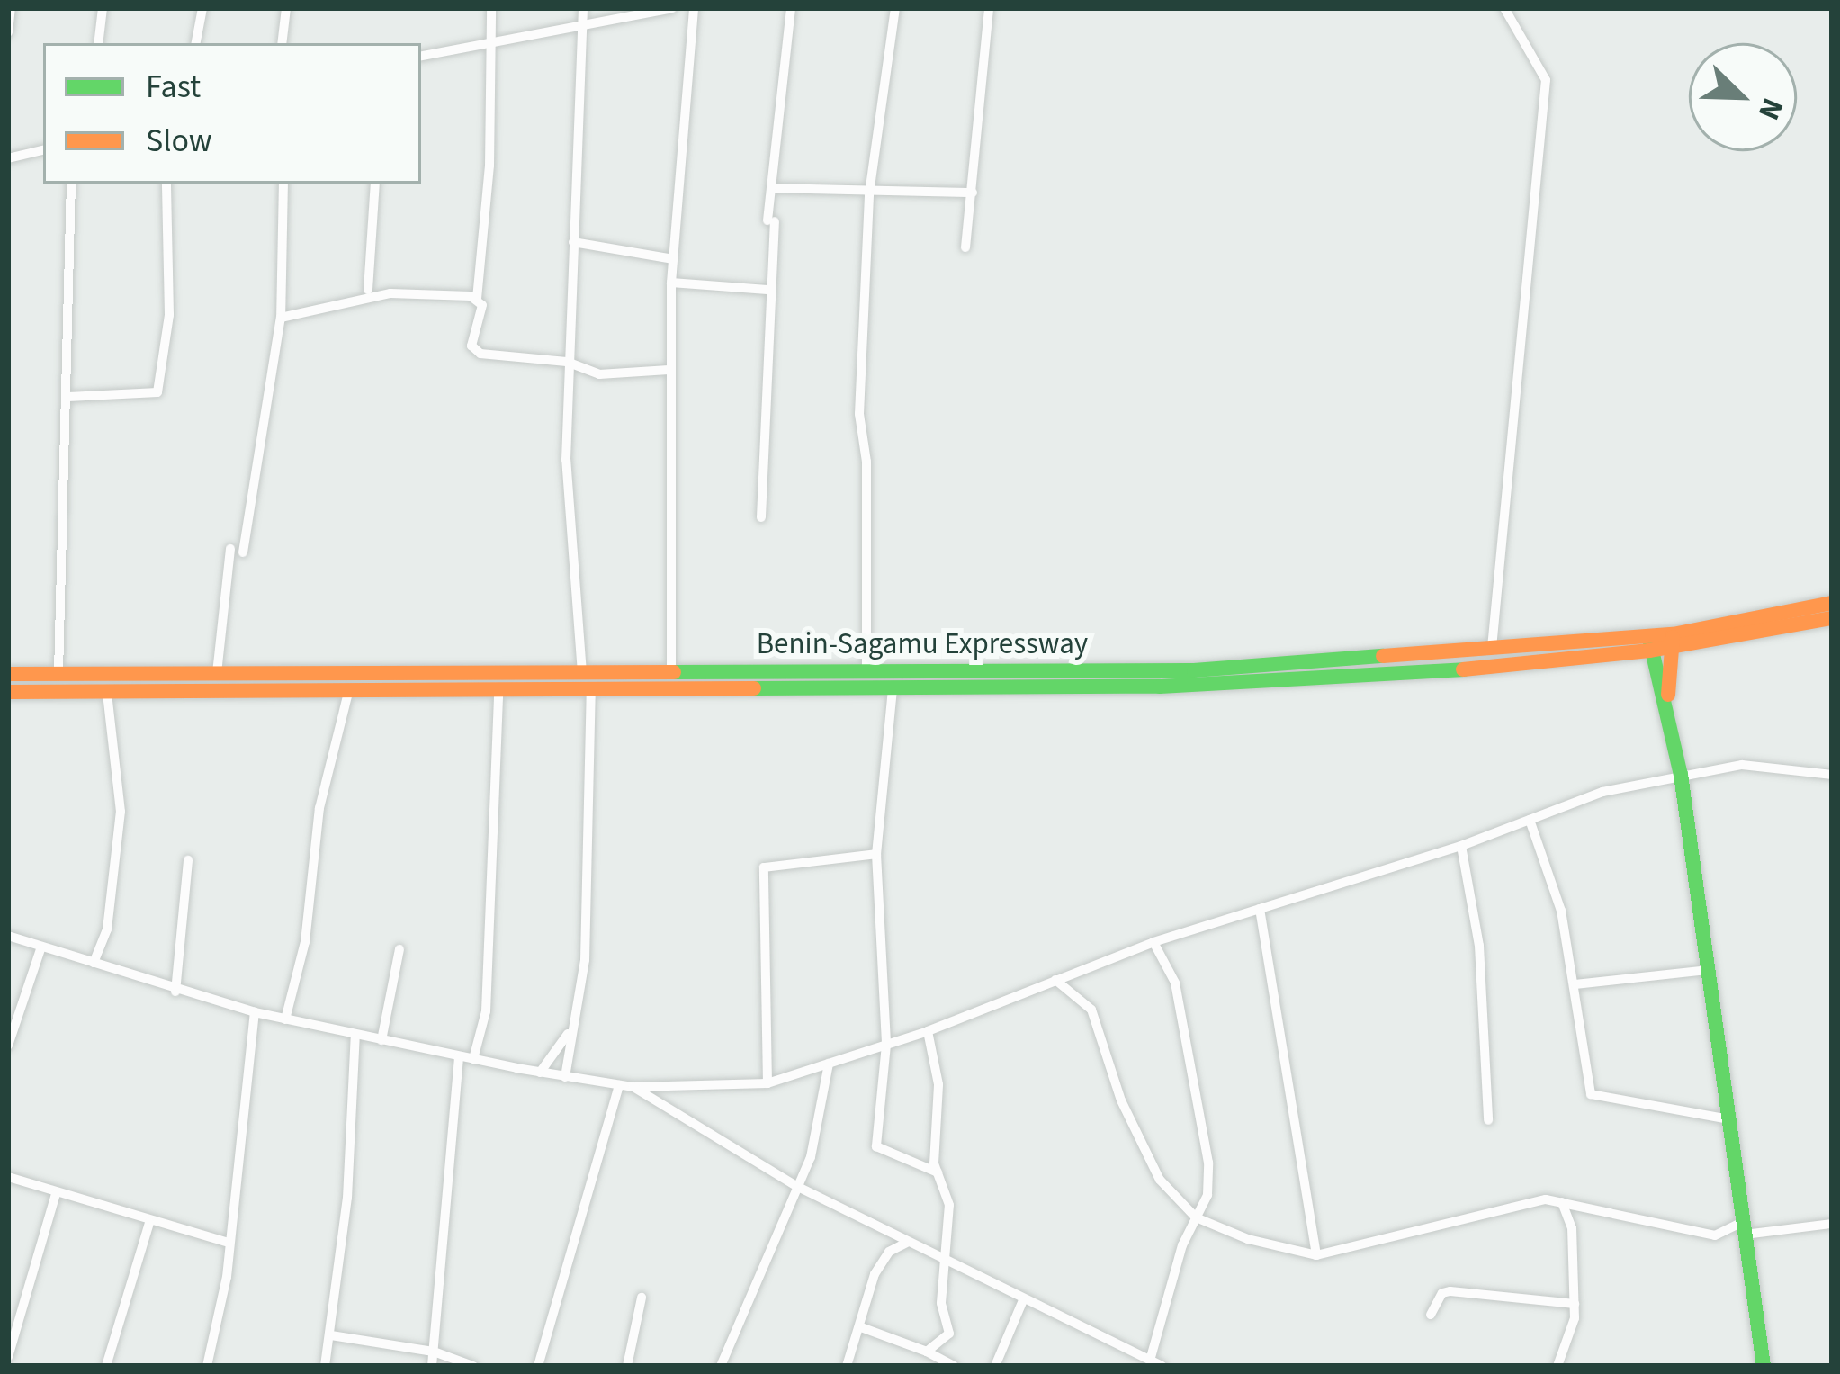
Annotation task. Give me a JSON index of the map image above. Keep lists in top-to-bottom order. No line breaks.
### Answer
{"streets":{"main road":["Benin-Sagamu Expressway"]},"legend":["Fast","Slow"],"north":"bottom right"}
